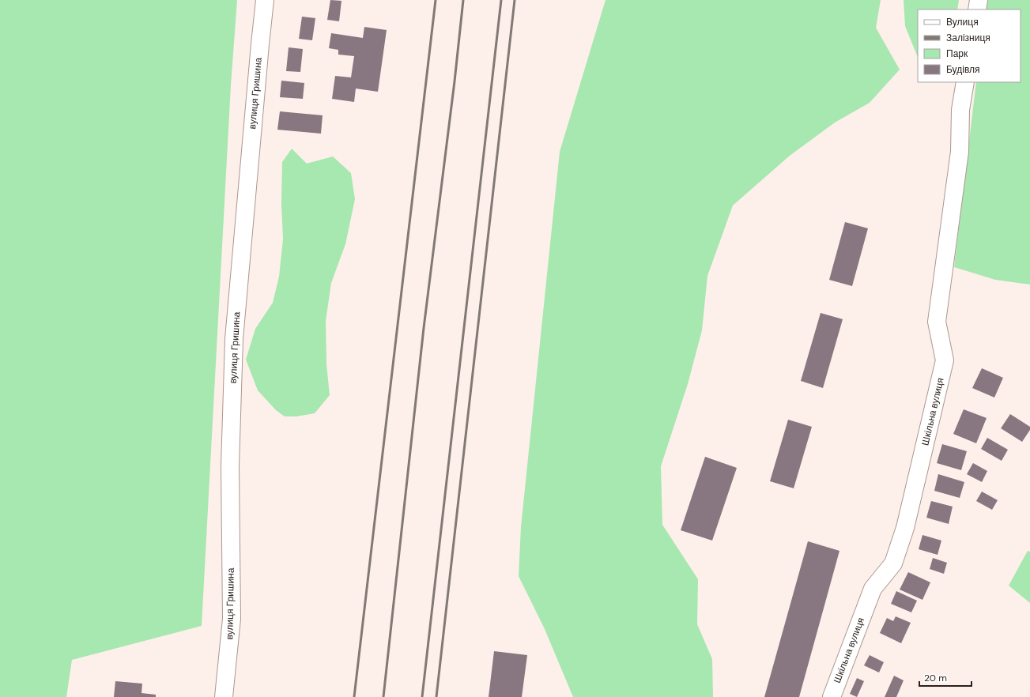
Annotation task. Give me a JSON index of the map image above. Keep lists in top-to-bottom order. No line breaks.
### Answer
{"streets":{"street":["вулиця Гришина","Шкільна вулиця"]},"legend":["Вулиця","Залізниця","Парк","Будівля"],"scale_bar":"20 m"}
